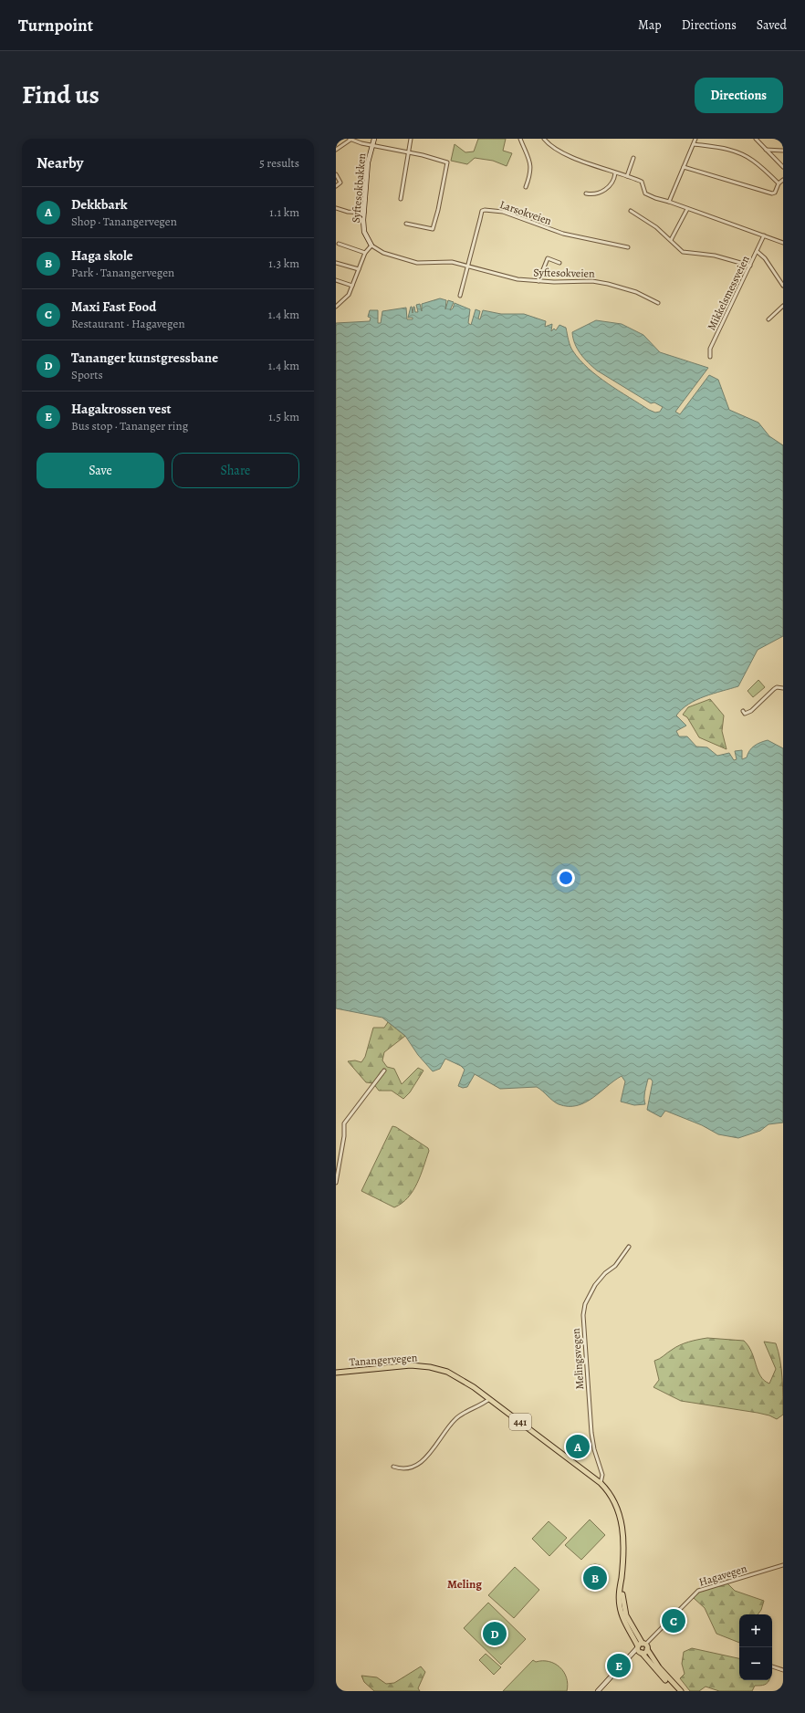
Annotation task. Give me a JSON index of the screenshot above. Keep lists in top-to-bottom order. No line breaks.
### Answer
{"streets":{"main road":["Tanangervegen","441"],"street":["Syftesokbakken","Larsokveien","Syftesokveien","Mikkelsmessveien","Melingsvegen","Hagavegen"]},"crossings":[["Larsokveien","Syftesokveien"],["Melingsvegen","Tanangervegen"],["Tanangervegen","441"],["Tanangervegen","Hagavegen"],["441","Hagavegen"]],"districts":["Meling"],"page":{"header":"Turnpoint","nav":["Map","Directions","Saved"],"title":"Find us","buttons":["Directions",["Save","Share"]],"heading":["Nearby","5 results"],"list":[{"mark":"A","name":"Dekkbark","note":"Shop · Tanangervegen","value":"1.1 km"},{"mark":"B","name":"Haga skole","note":"Park · Tanangervegen","value":"1.3 km"},{"mark":"C","name":"Maxi Fast Food","note":"Restaurant · Hagavegen","value":"1.4 km"},{"mark":"D","name":"Tananger kunstgressbane","note":"Sports","value":"1.4 km"},{"mark":"E","name":"Hagakrossen vest","note":"Bus stop · Tananger ring","value":"1.5 km"}],"pins":["A","B","C","D","E"],"map_buttons":["+","−"]}}
